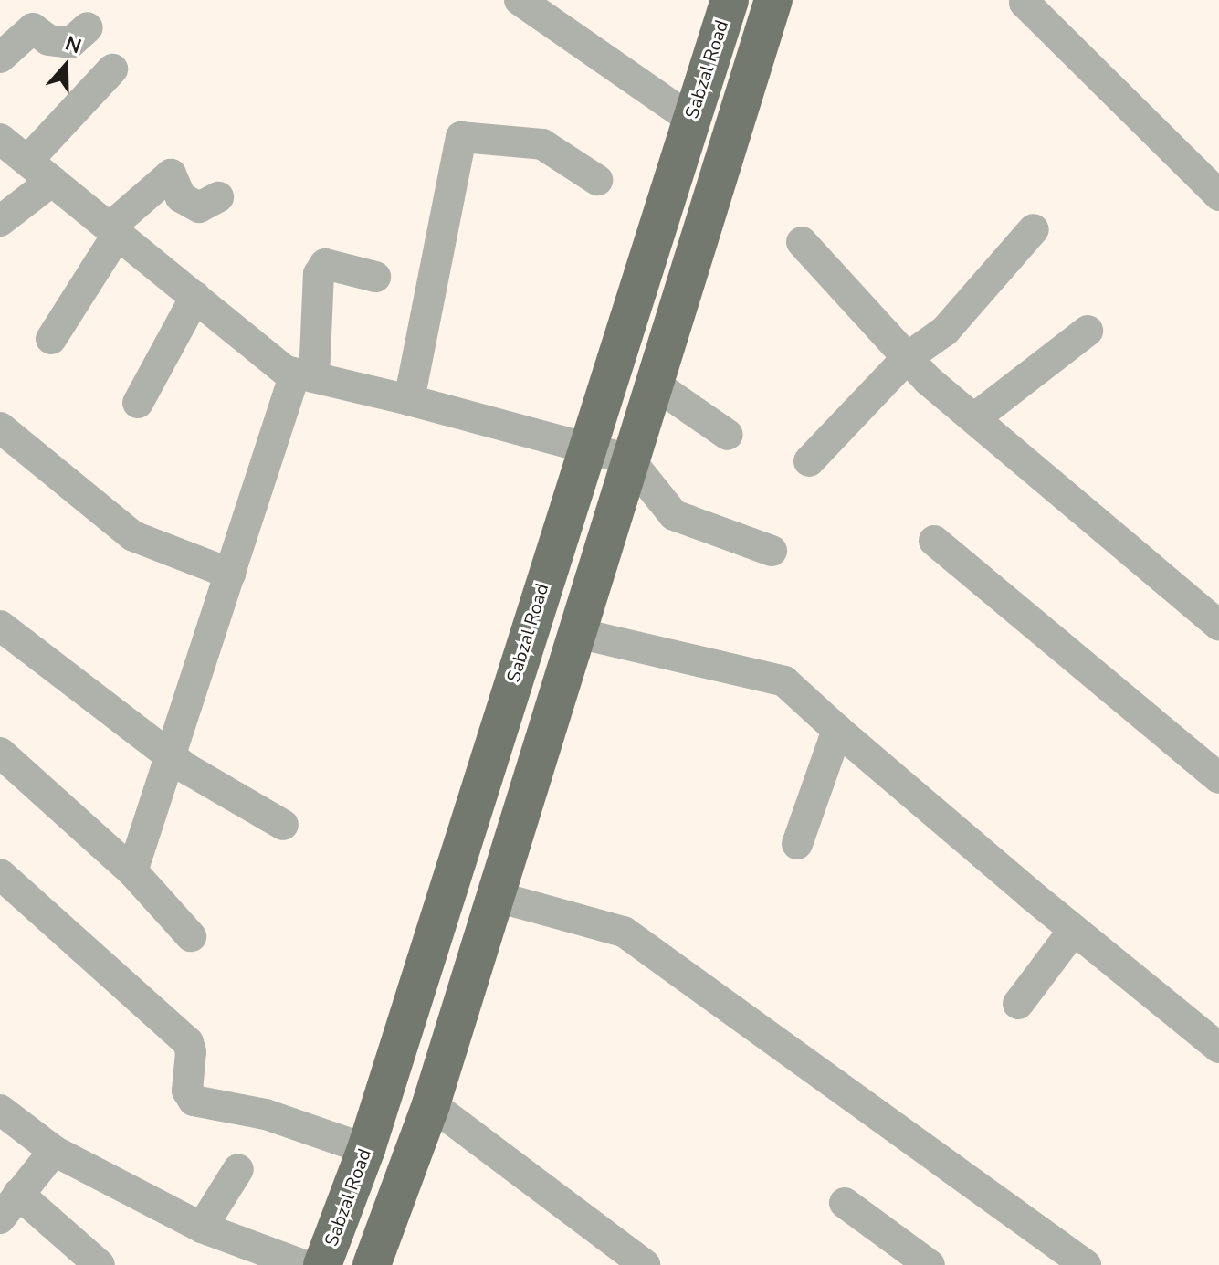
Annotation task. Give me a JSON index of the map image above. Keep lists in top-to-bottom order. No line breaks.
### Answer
{"streets":{"main road":["Sabzal Road"]},"north":"top"}
